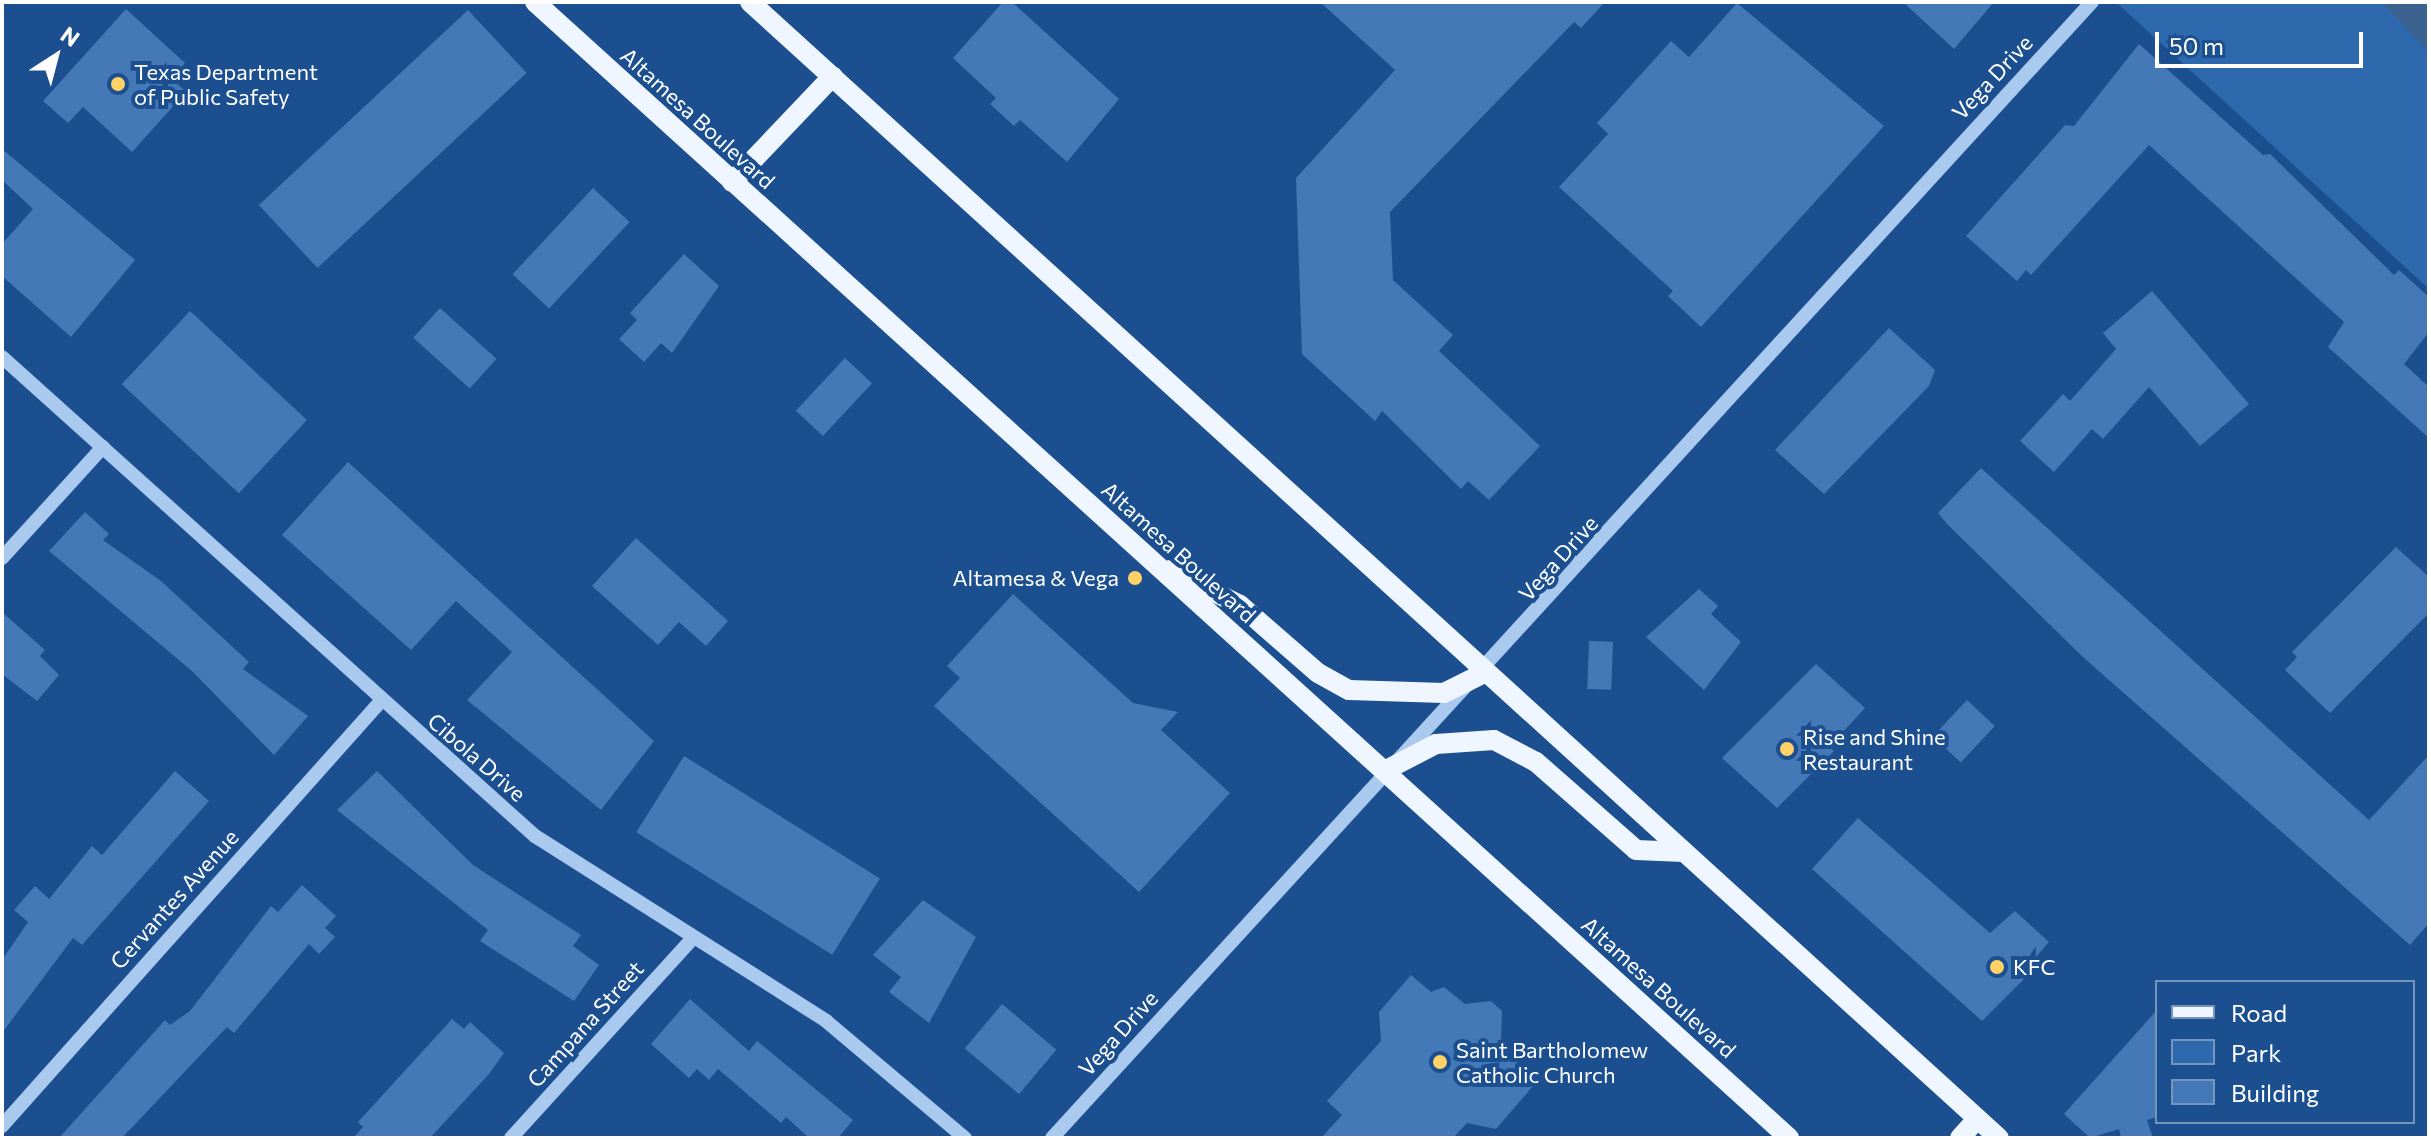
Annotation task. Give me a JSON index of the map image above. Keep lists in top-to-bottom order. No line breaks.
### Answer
{"streets":{"main road":["Altamesa Boulevard"],"street":["Vega Drive","Cibola Drive","Cervantes Avenue","Campana Street"]},"crossings":[["Vega Drive","Altamesa Boulevard"],["Cibola Drive","Cervantes Avenue"],["Cibola Drive","Campana Street"]],"places":["Texas Department of Public Safety","Altamesa & Vega","Rise and Shine Restaurant","KFC","Saint Bartholomew Catholic Church"],"legend":["Road","Park","Building"],"scale_bar":"50 m","north":"top right"}
